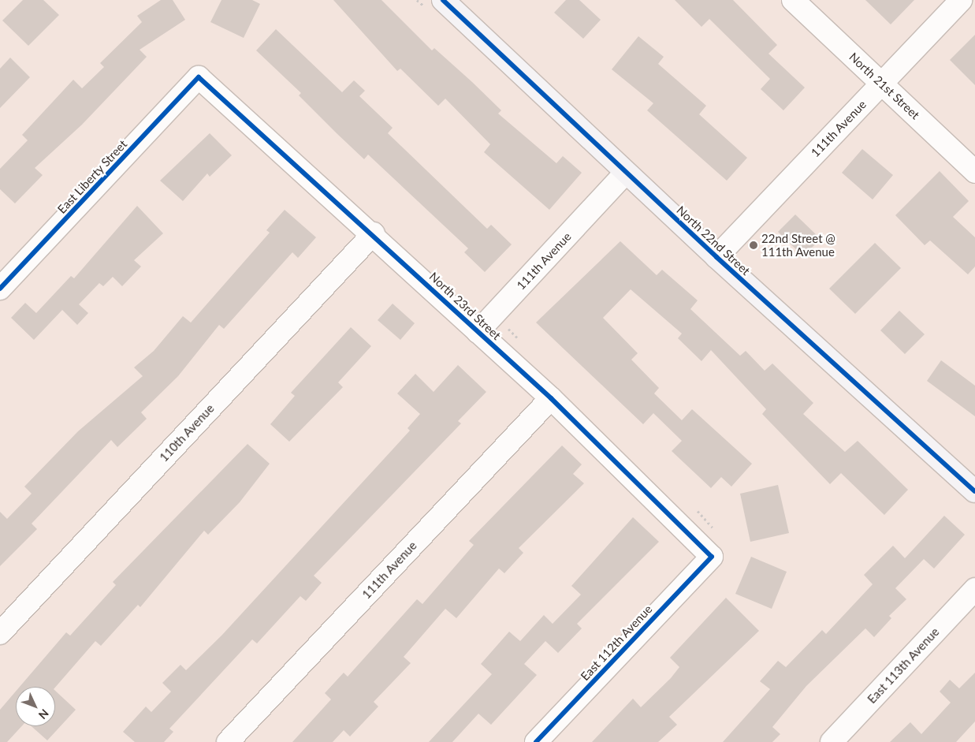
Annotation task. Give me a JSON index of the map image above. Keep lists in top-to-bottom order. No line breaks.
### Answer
{"streets":{"street":["North 21st Street","111th Avenue","East Liberty Street","North 22nd Street","North 23rd Street","110th Avenue","East 112th Avenue","East 113th Avenue"]},"crossings":[["North 21st Street","111th Avenue"],["111th Avenue","North 22nd Street"],["111th Avenue","North 23rd Street"],["East Liberty Street","North 23rd Street"],["North 23rd Street","110th Avenue"],["North 23rd Street","East 112th Avenue"]],"places":["22nd Street @ 111th Avenue"],"north":"bottom right"}
